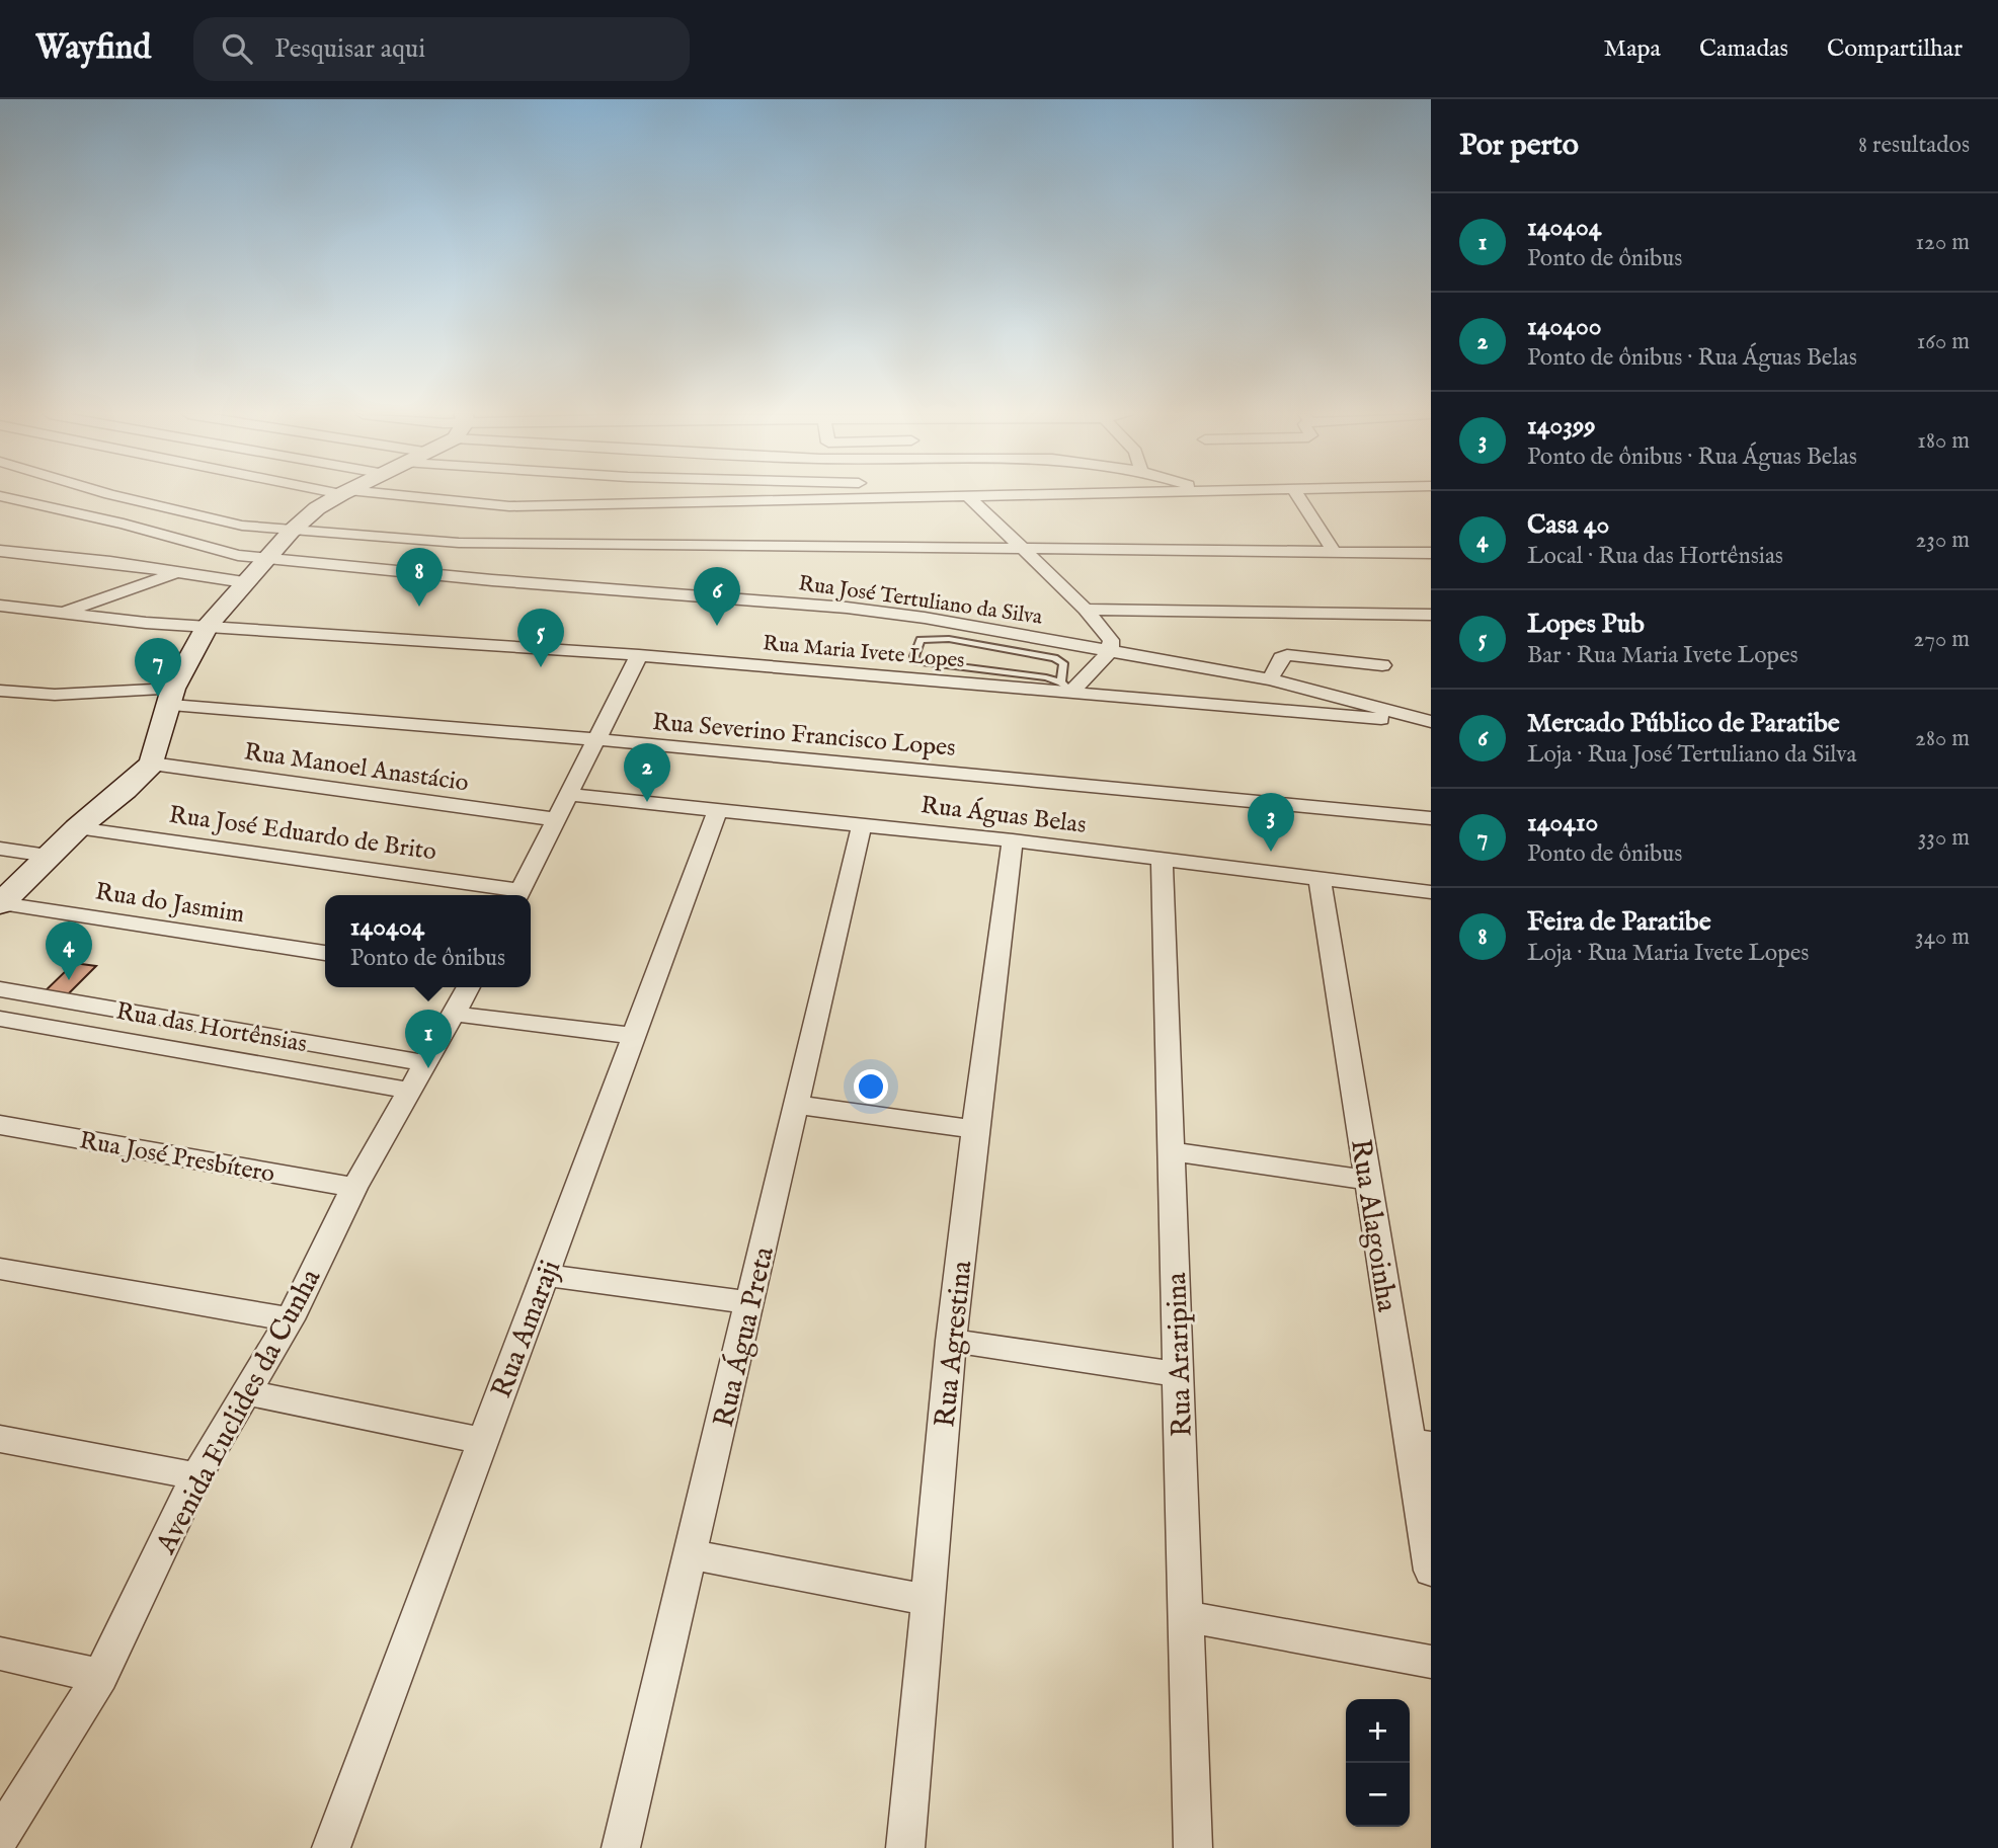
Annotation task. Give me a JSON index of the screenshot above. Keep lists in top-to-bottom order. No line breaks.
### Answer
{"streets":{"street":["Rua José Tertuliano da Silva","Rua Maria Ivete Lopes","Rua Severino Francisco Lopes","Rua Manoel Anastácio","Rua Águas Belas","Rua José Eduardo de Brito","Rua do Jasmim","Rua das Hortênsias","Rua José Presbítero","Rua Alagoinha","Rua Amaraji","Rua Água Preta","Rua Agrestina","Rua Araripina","Avenida Euclides da Cunha"]},"crossings":[["Rua José Tertuliano da Silva","Rua Maria Ivete Lopes"],["Rua Águas Belas","Rua Alagoinha"],["Rua Águas Belas","Rua Amaraji"],["Rua Águas Belas","Rua Água Preta"],["Rua Águas Belas","Rua Agrestina"],["Rua Águas Belas","Rua Araripina"],["Rua das Hortênsias","Avenida Euclides da Cunha"],["Rua José Presbítero","Avenida Euclides da Cunha"]],"page":{"header":"Wayfind","search":"Pesquisar aqui","nav":["Mapa","Camadas","Compartilhar"],"heading":["Por perto","8 resultados"],"list":[{"mark":"1","name":"140404","note":"Ponto de ônibus","value":"120 m"},{"mark":"2","name":"140400","note":"Ponto de ônibus · Rua Águas Belas","value":"160 m"},{"mark":"3","name":"140399","note":"Ponto de ônibus · Rua Águas Belas","value":"180 m"},{"mark":"4","name":"Casa 40","note":"Local · Rua das Hortênsias","value":"230 m"},{"mark":"5","name":"Lopes Pub","note":"Bar · Rua Maria Ivete Lopes","value":"270 m"},{"mark":"6","name":"Mercado Público de Paratibe","note":"Loja · Rua José Tertuliano da Silva","value":"280 m"},{"mark":"7","name":"140410","note":"Ponto de ônibus","value":"330 m"},{"mark":"8","name":"Feira de Paratibe","note":"Loja · Rua Maria Ivete Lopes","value":"340 m"}],"pins":["8","6","5","7","2","3","4","1"],"popup":["140404","Ponto de ônibus"],"map_buttons":["+","−"]}}
